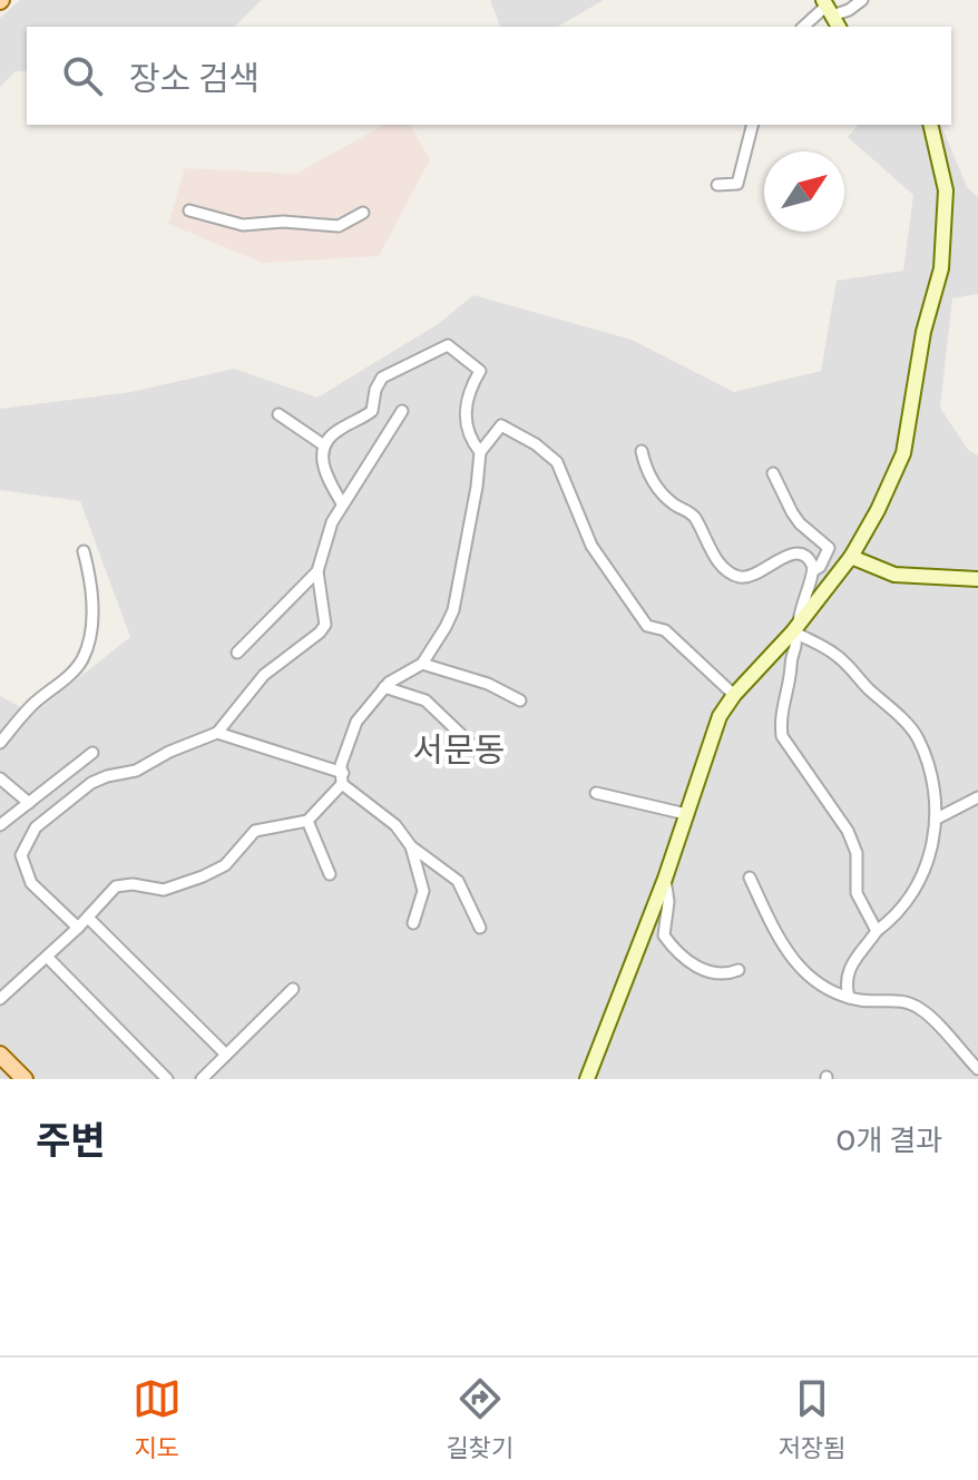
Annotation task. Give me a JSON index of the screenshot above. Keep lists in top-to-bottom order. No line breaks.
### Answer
{"districts":["서문동"],"north":"top right","page":{"search":"장소 검색","heading":["주변","0개 결과"],"nav":["지도","길찾기","저장됨"]}}
